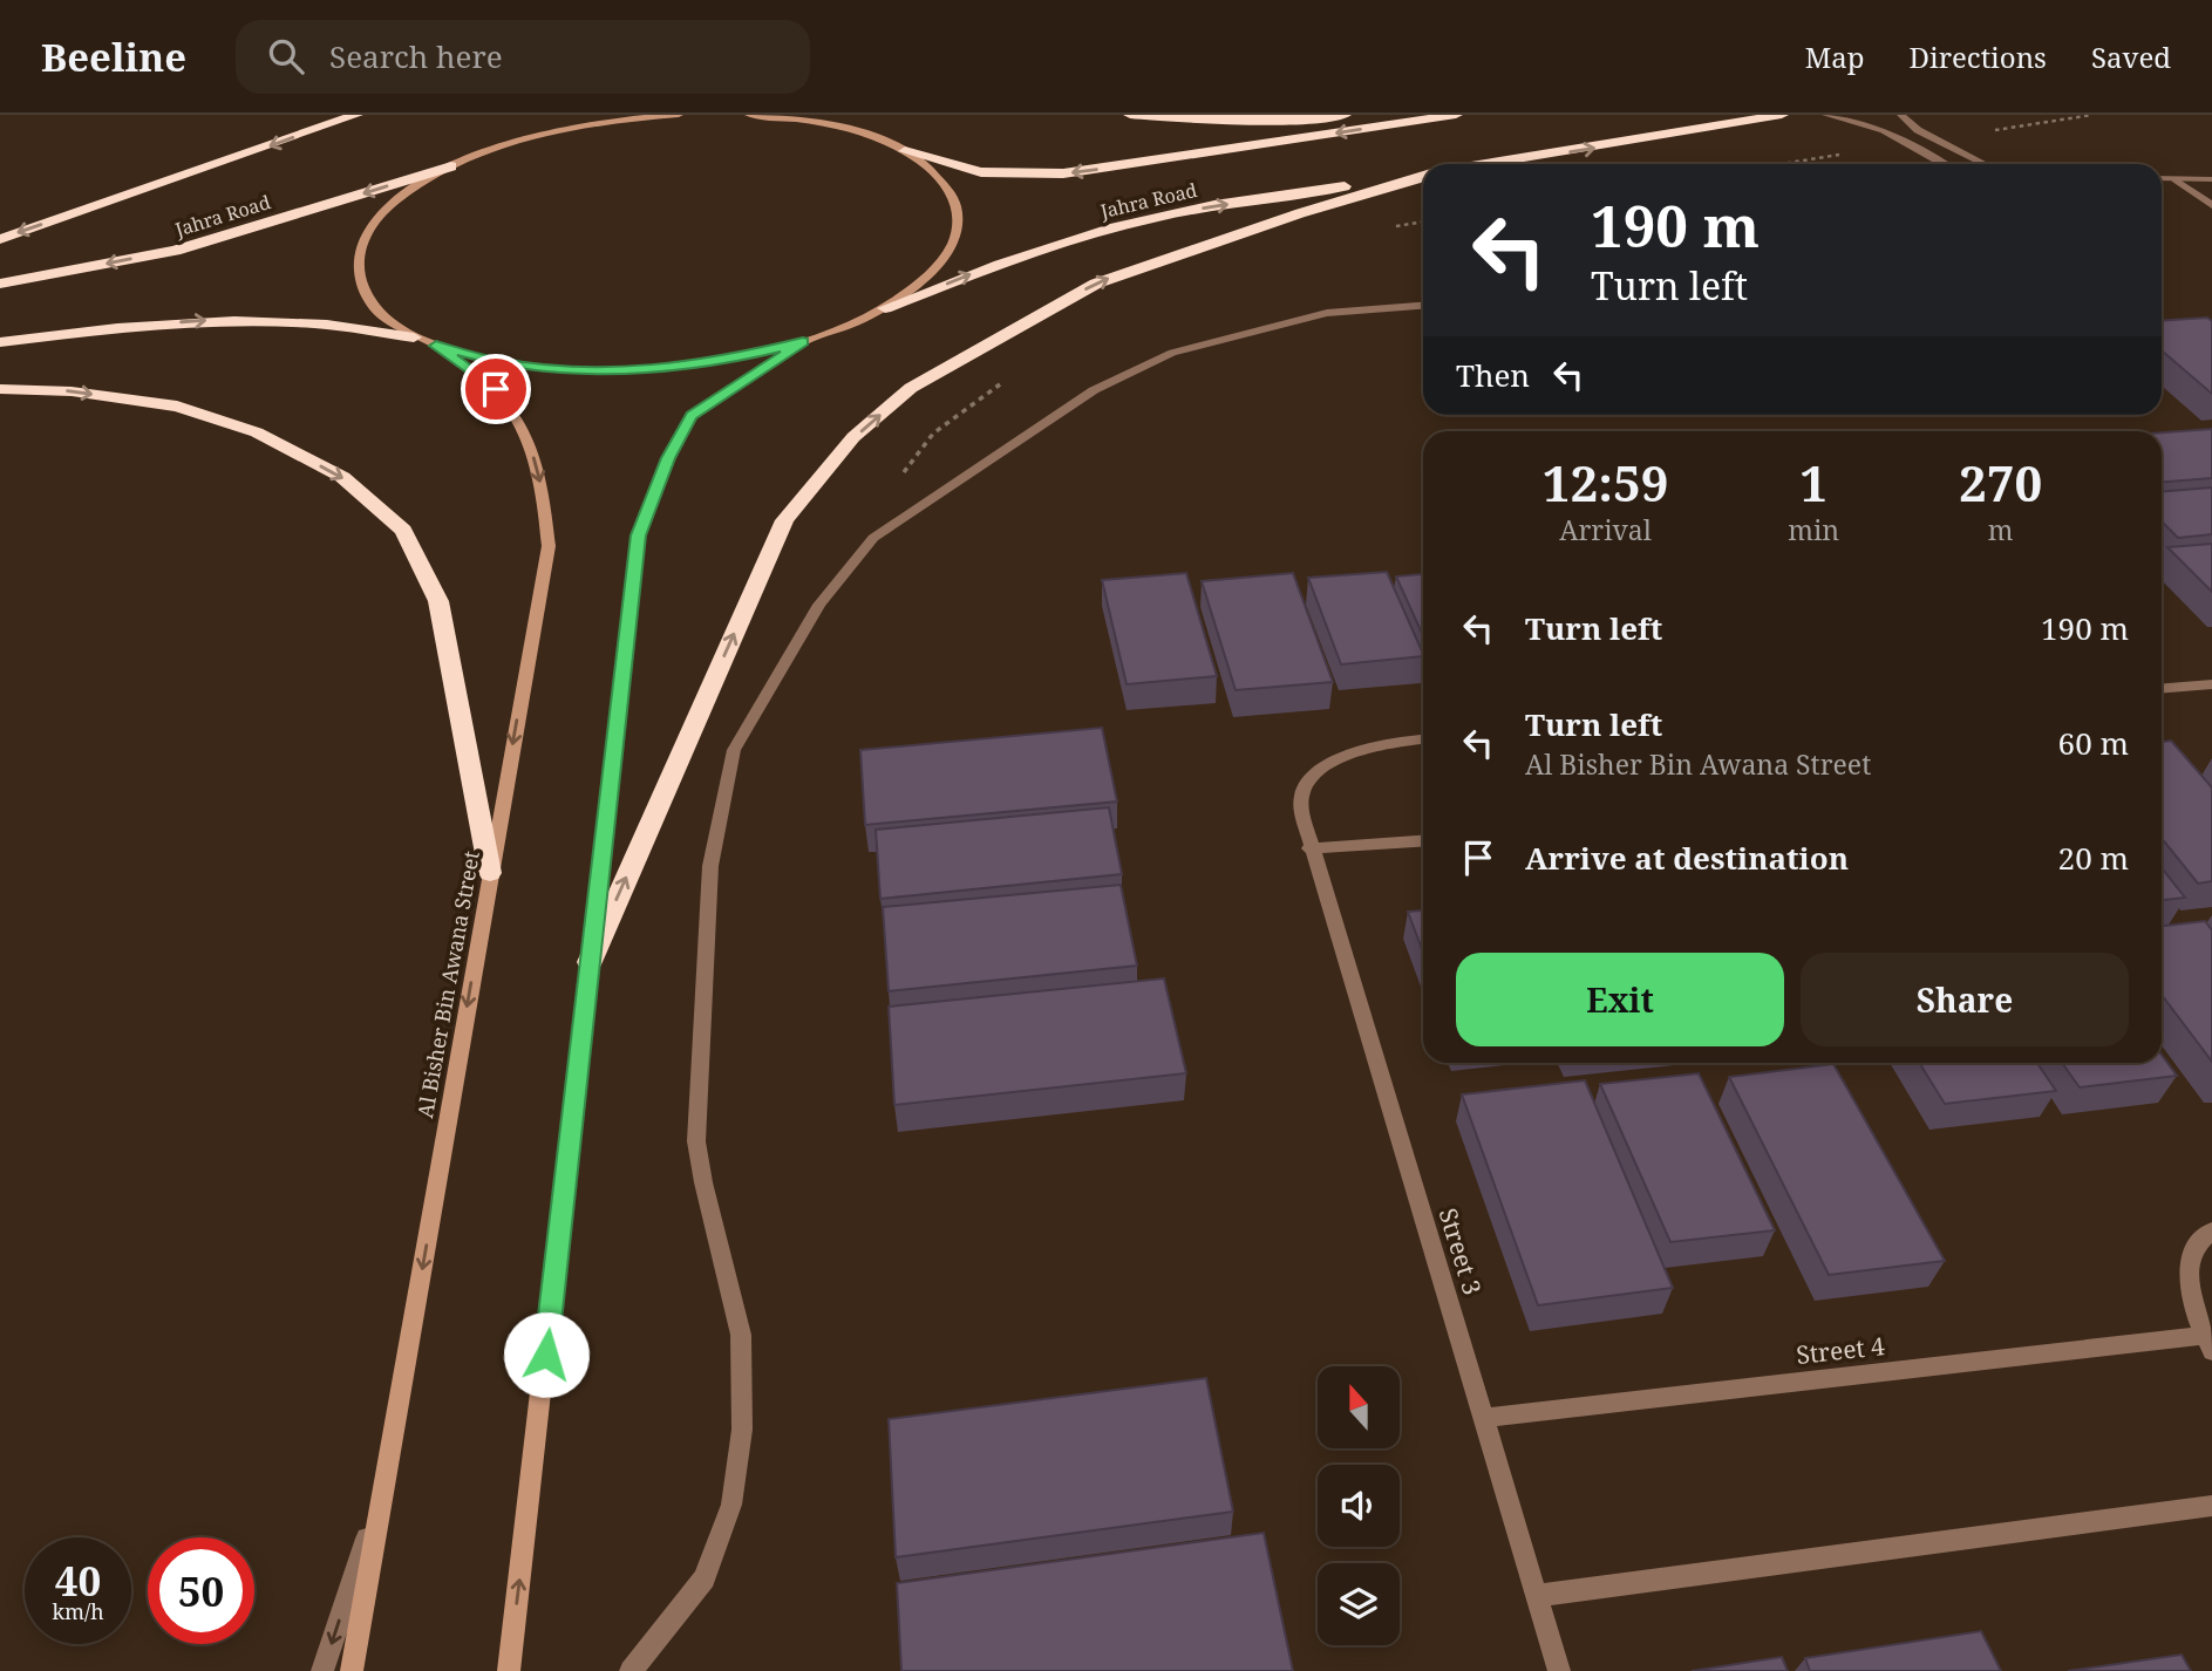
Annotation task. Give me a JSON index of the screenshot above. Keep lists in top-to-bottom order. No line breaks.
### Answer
{"streets":{"highway":["Jahra Road"],"main road":["Al Bisher Bin Awana Street"],"street":["Street 3","Street 4"]},"crossings":[["Street 3","Street 4"]],"north":"top","page":{"header":"Beeline","search":"Search here","nav":["Map","Directions","Saved"],"turn":["190 m","Turn left"],"then":"Then","eta":["12:59","Arrival","1","min","270","m"],"list":[{"name":"Turn left","value":"190 m"},{"name":"Turn left","note":"Al Bisher Bin Awana Street","value":"60 m"},{"name":"Arrive at destination","value":"20 m"}],"buttons":["Exit","Share"],"speed":"40 km/h","limit":"50"}}
